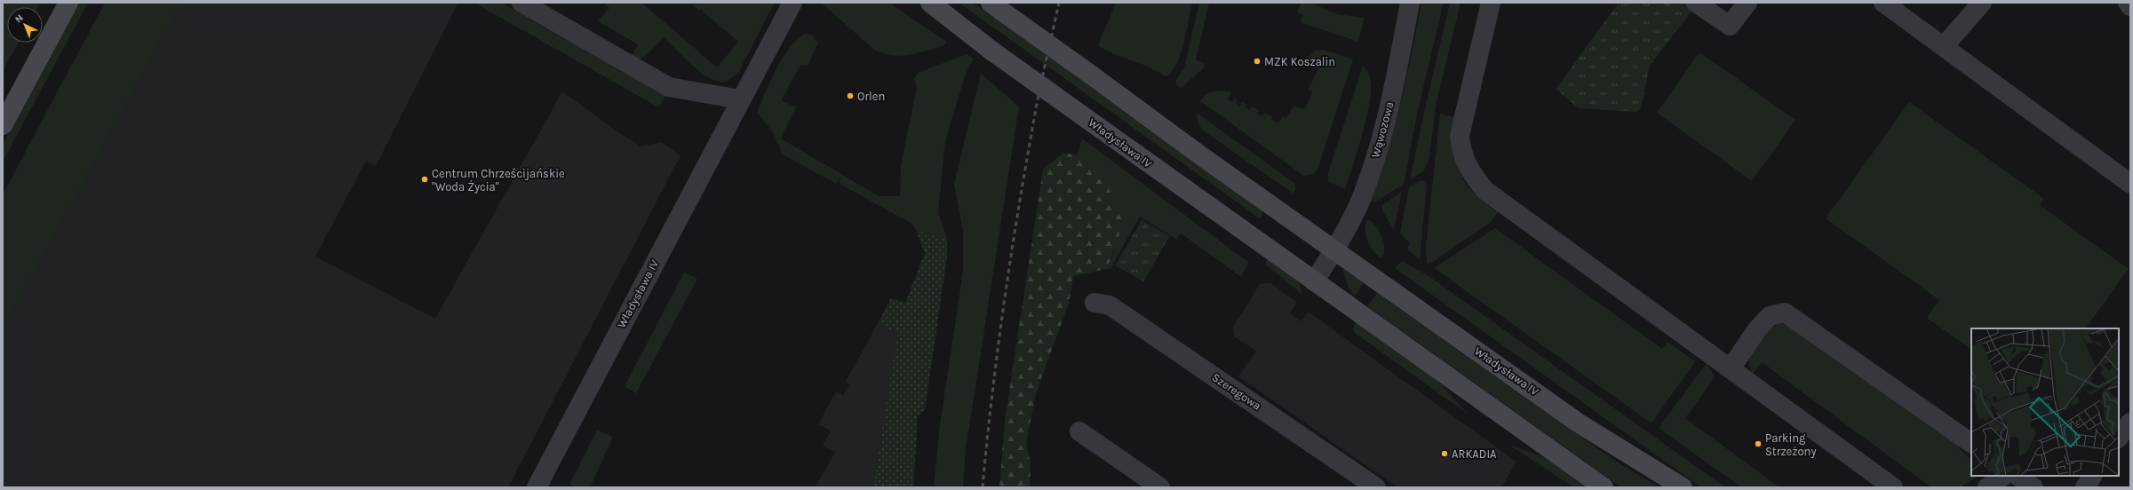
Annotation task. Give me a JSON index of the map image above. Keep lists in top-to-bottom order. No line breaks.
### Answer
{"streets":{"main road":["Władysława IV"],"street":["Wąwozowa","Szeregowa"]},"crossings":[["Wąwozowa","Władysława IV"]],"places":["MZK Koszalin","Orlen","Centrum Chrześcijańskie \"Woda Życia\"","Parking Strzeżony","ARKADIA"],"north":"top left"}
